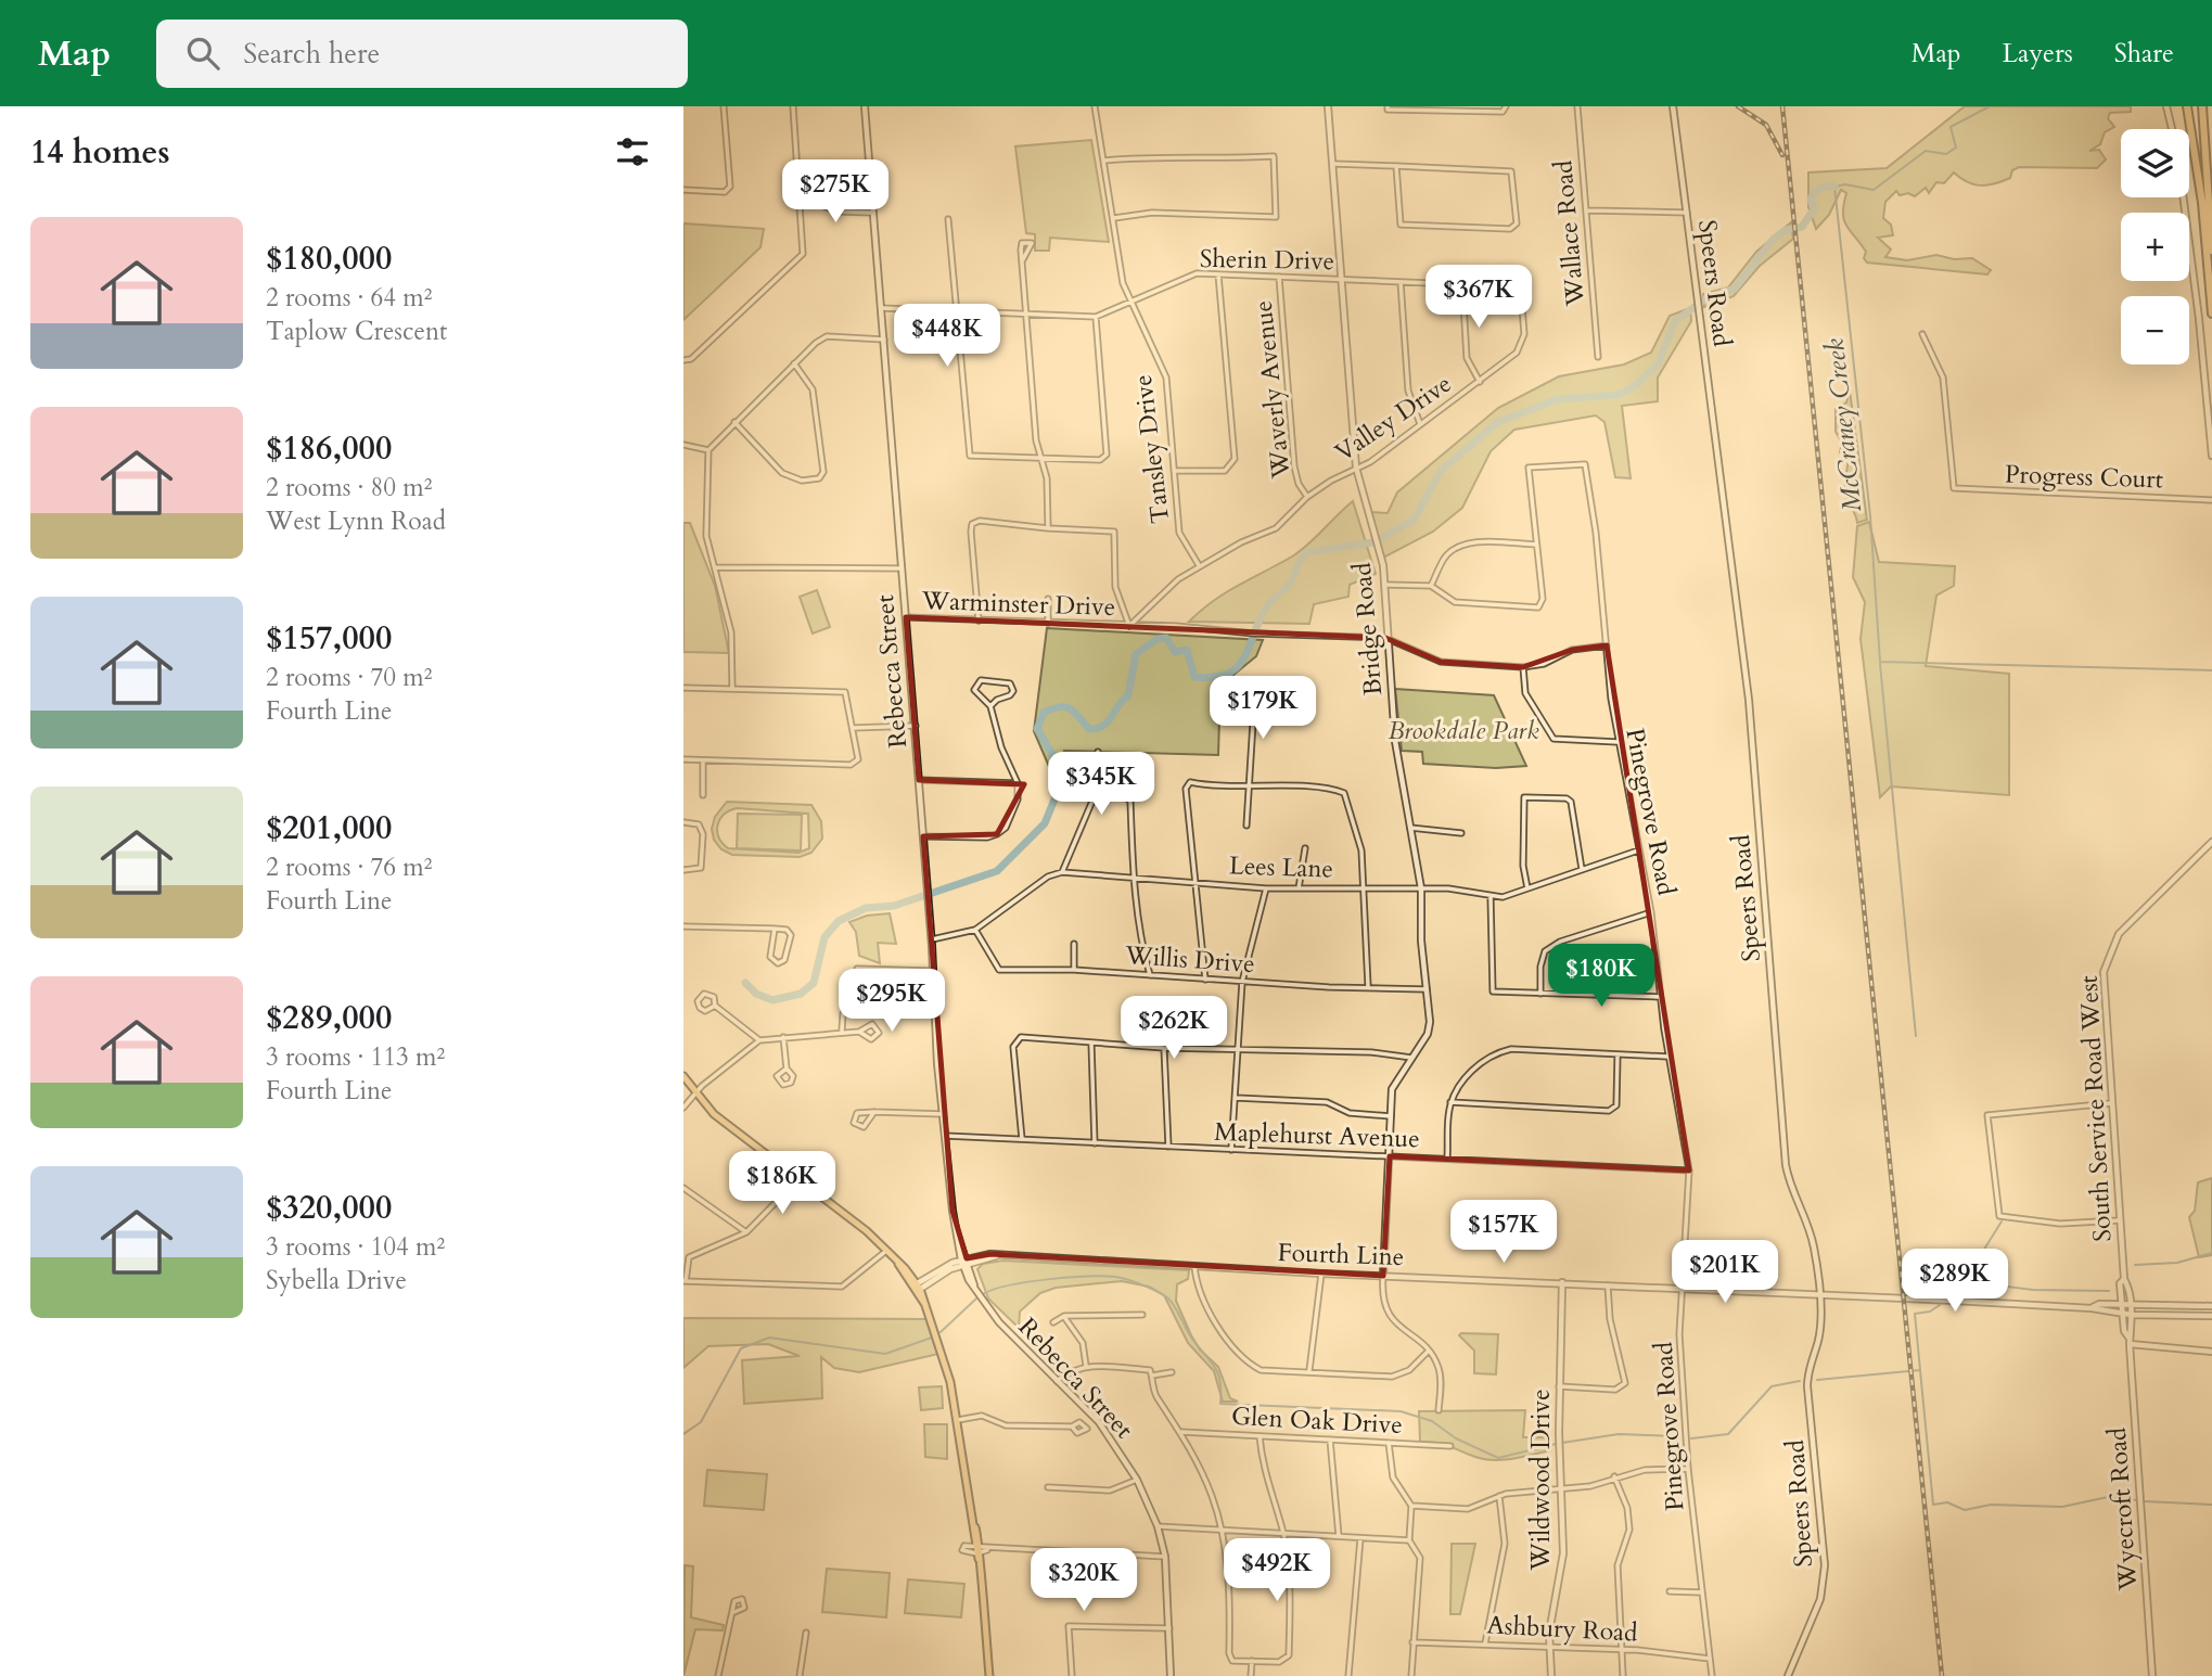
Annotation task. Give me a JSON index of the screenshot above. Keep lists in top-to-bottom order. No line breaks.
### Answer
{"streets":{"street":["Wallace Road","Sherin Drive","Speers Road","Waverly Avenue","Valley Drive","Tansley Drive","Progress Court","Warminster Drive","Bridge Road","Rebecca Street","Pinegrove Road","Lees Lane","Willis Drive","South Service Road West","Maplehurst Avenue","Fourth Line","Glen Oak Drive","Wildwood Drive","Wyecroft Road","Ashbury Road"]},"crossings":[["Sherin Drive","Waverly Avenue"],["Sherin Drive","Valley Drive"],["Sherin Drive","Tansley Drive"],["Sherin Drive","Bridge Road"],["Sherin Drive","Rebecca Street"],["Speers Road","Fourth Line"],["Waverly Avenue","Valley Drive"],["Valley Drive","Tansley Drive"],["Valley Drive","Warminster Drive"],["Valley Drive","Bridge Road"],["Tansley Drive","Warminster Drive"],["Warminster Drive","Bridge Road"],["Warminster Drive","Rebecca Street"],["Warminster Drive","Pinegrove Road"],["Bridge Road","Lees Lane"],["Bridge Road","Willis Drive"],["Bridge Road","Maplehurst Avenue"],["Bridge Road","Fourth Line"],["Rebecca Street","Maplehurst Avenue"],["Rebecca Street","Fourth Line"],["Pinegrove Road","Lees Lane"],["Pinegrove Road","Maplehurst Avenue"],["Pinegrove Road","Fourth Line"],["Pinegrove Road","Ashbury Road"],["South Service Road West","Fourth Line"],["South Service Road West","Wyecroft Road"],["Fourth Line","Wildwood Drive"],["Fourth Line","Wyecroft Road"],["Wildwood Drive","Ashbury Road"]],"water":["McCraney Creek"],"parks":["Brookdale Park"],"page":{"header":"Map","search":"Search here","nav":["Map","Layers","Share"],"heading":"14 homes","map_buttons":["+","−"],"price":["$275K","$367K","$448K","$179K","$345K","$180K","$295K","$262K","$186K","$157K","$201K","$289K","$492K","$320K"],"list":[{"name":"$180,000","note":"2 rooms · 64 m² · Taplow Crescent"},{"name":"$186,000","note":"2 rooms · 80 m² · West Lynn Road"},{"name":"$157,000","note":"2 rooms · 70 m² · Fourth Line"},{"name":"$201,000","note":"2 rooms · 76 m² · Fourth Line"},{"name":"$289,000","note":"3 rooms · 113 m² · Fourth Line"},{"name":"$320,000","note":"3 rooms · 104 m² · Sybella Drive"}]}}
